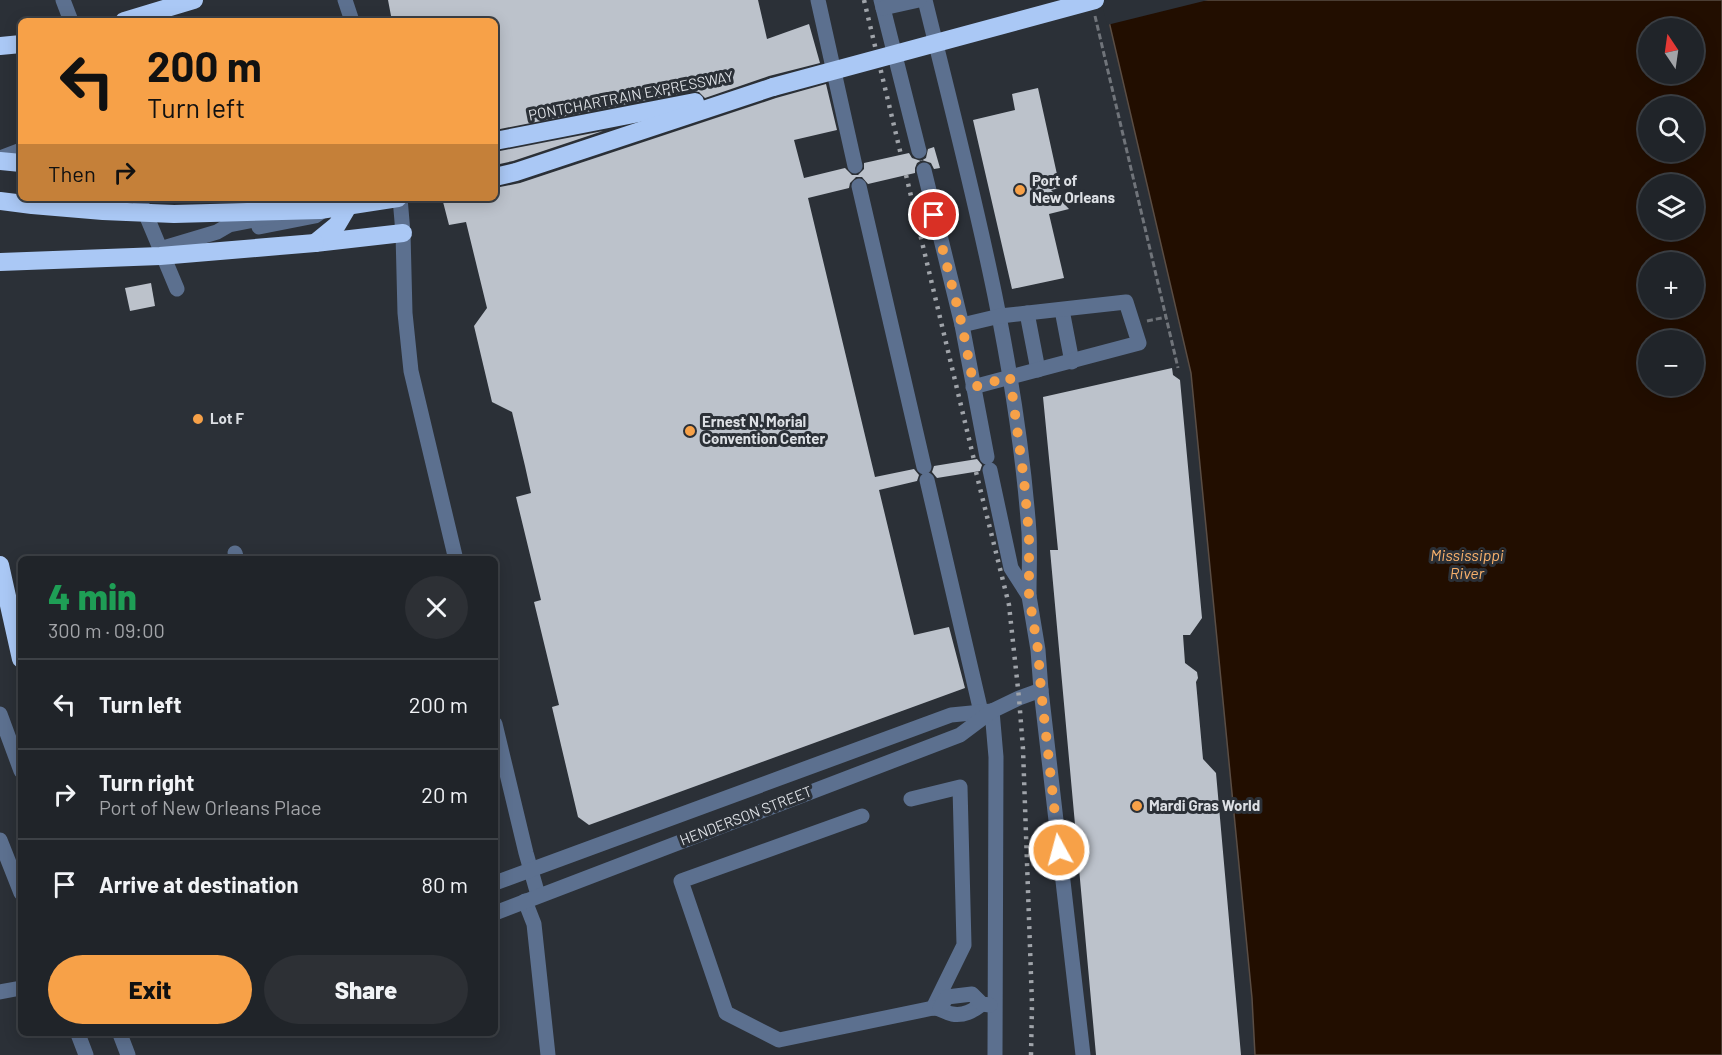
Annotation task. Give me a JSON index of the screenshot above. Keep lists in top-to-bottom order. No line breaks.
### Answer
{"streets":{"highway":["PONTCHARTRAIN EXPRESSWAY"],"street":["HENDERSON STREET"]},"water":["Mississippi River"],"places":["Port of New Orleans","Lot F","Ernest N. Morial Convention Center","Mardi Gras World"],"north":"top","page":{"map_buttons":["+","−"],"turn":["200 m","Turn left"],"then":"Then","heading":["4 min","300 m · 09:00"],"list":[{"name":"Turn left","value":"200 m"},{"name":"Turn right","note":"Port of New Orleans Place","value":"20 m"},{"name":"Arrive at destination","value":"80 m"}],"buttons":["Exit","Share"]}}
